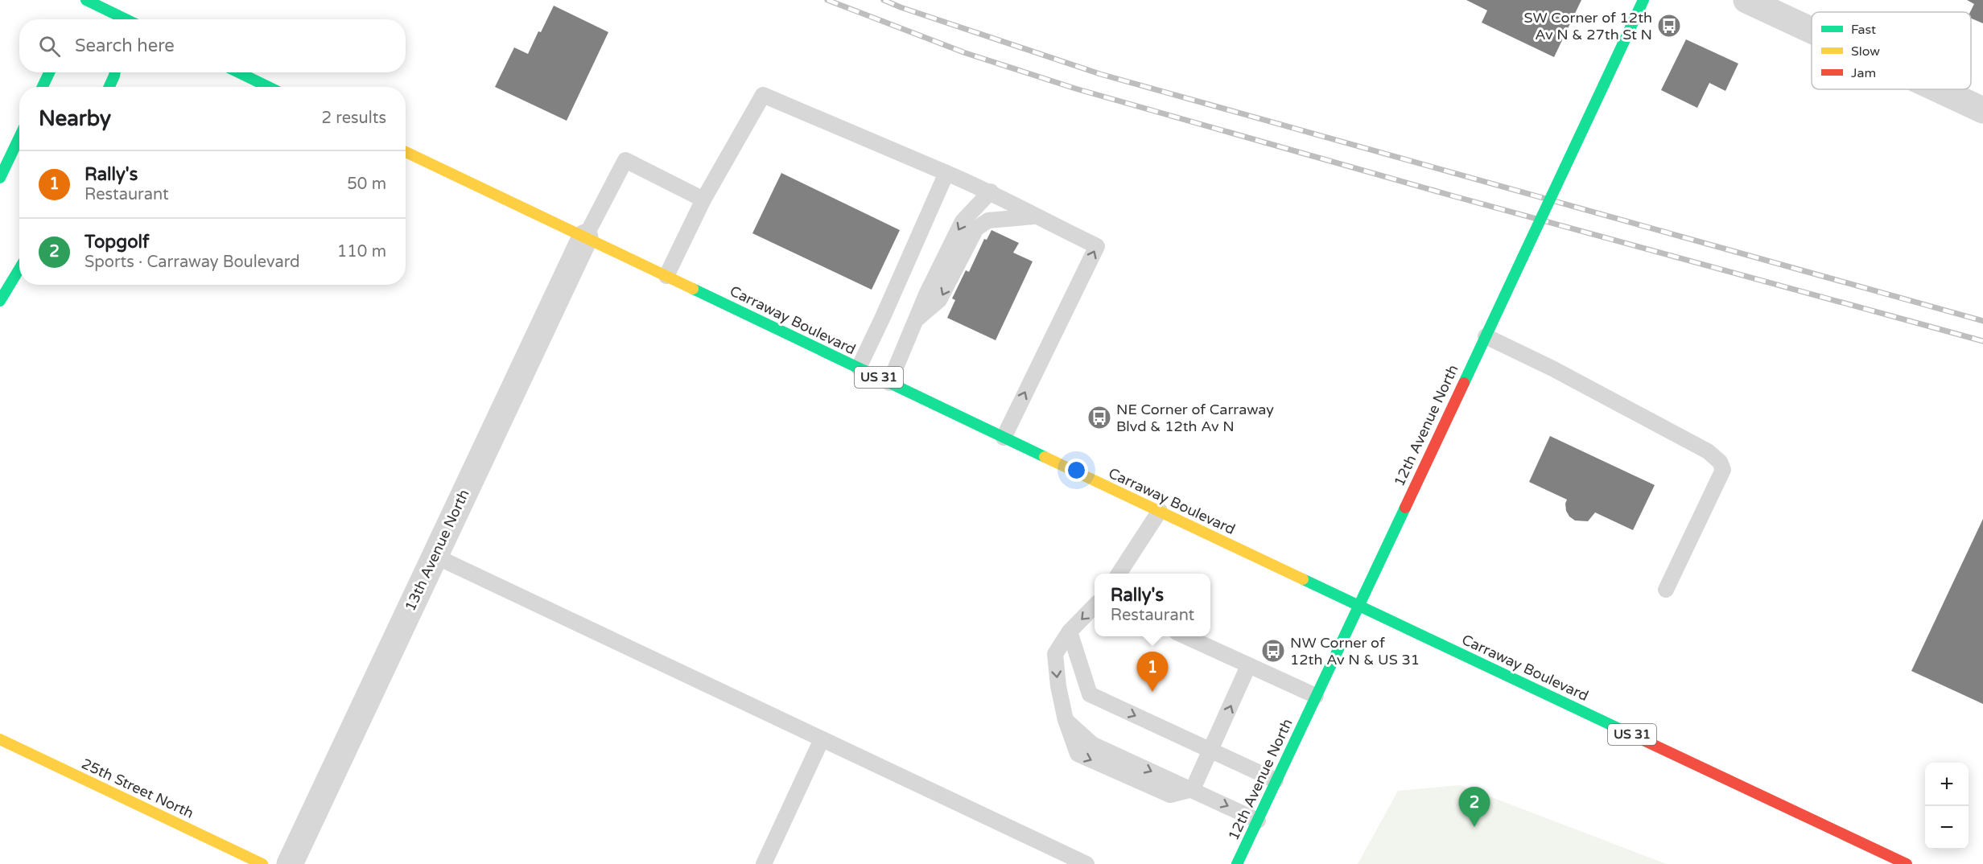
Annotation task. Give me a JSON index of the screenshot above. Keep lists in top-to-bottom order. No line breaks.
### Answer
{"streets":{"main road":["Carraway Boulevard","US 31","12th Avenue North","25th Street North"],"street":["13th Avenue North"]},"crossings":[["Carraway Boulevard","12th Avenue North"],["Carraway Boulevard","13th Avenue North"]],"places":{"bus stop":["SW Corner of 12th Av N & 27th St N","NE Corner of Carraway Blvd & 12th Av N","NW Corner of 12th Av N & US 31"]},"legend":["Fast","Slow","Jam"],"page":{"search":"Search here","heading":["Nearby","2 results"],"list":[{"mark":"1","name":"Rally's","note":"Restaurant","value":"50 m"},{"mark":"2","name":"Topgolf","note":"Sports · Carraway Boulevard","value":"110 m"}],"popup":["Rally's","Restaurant"],"pins":["1","2"],"map_buttons":["+","−"]}}
